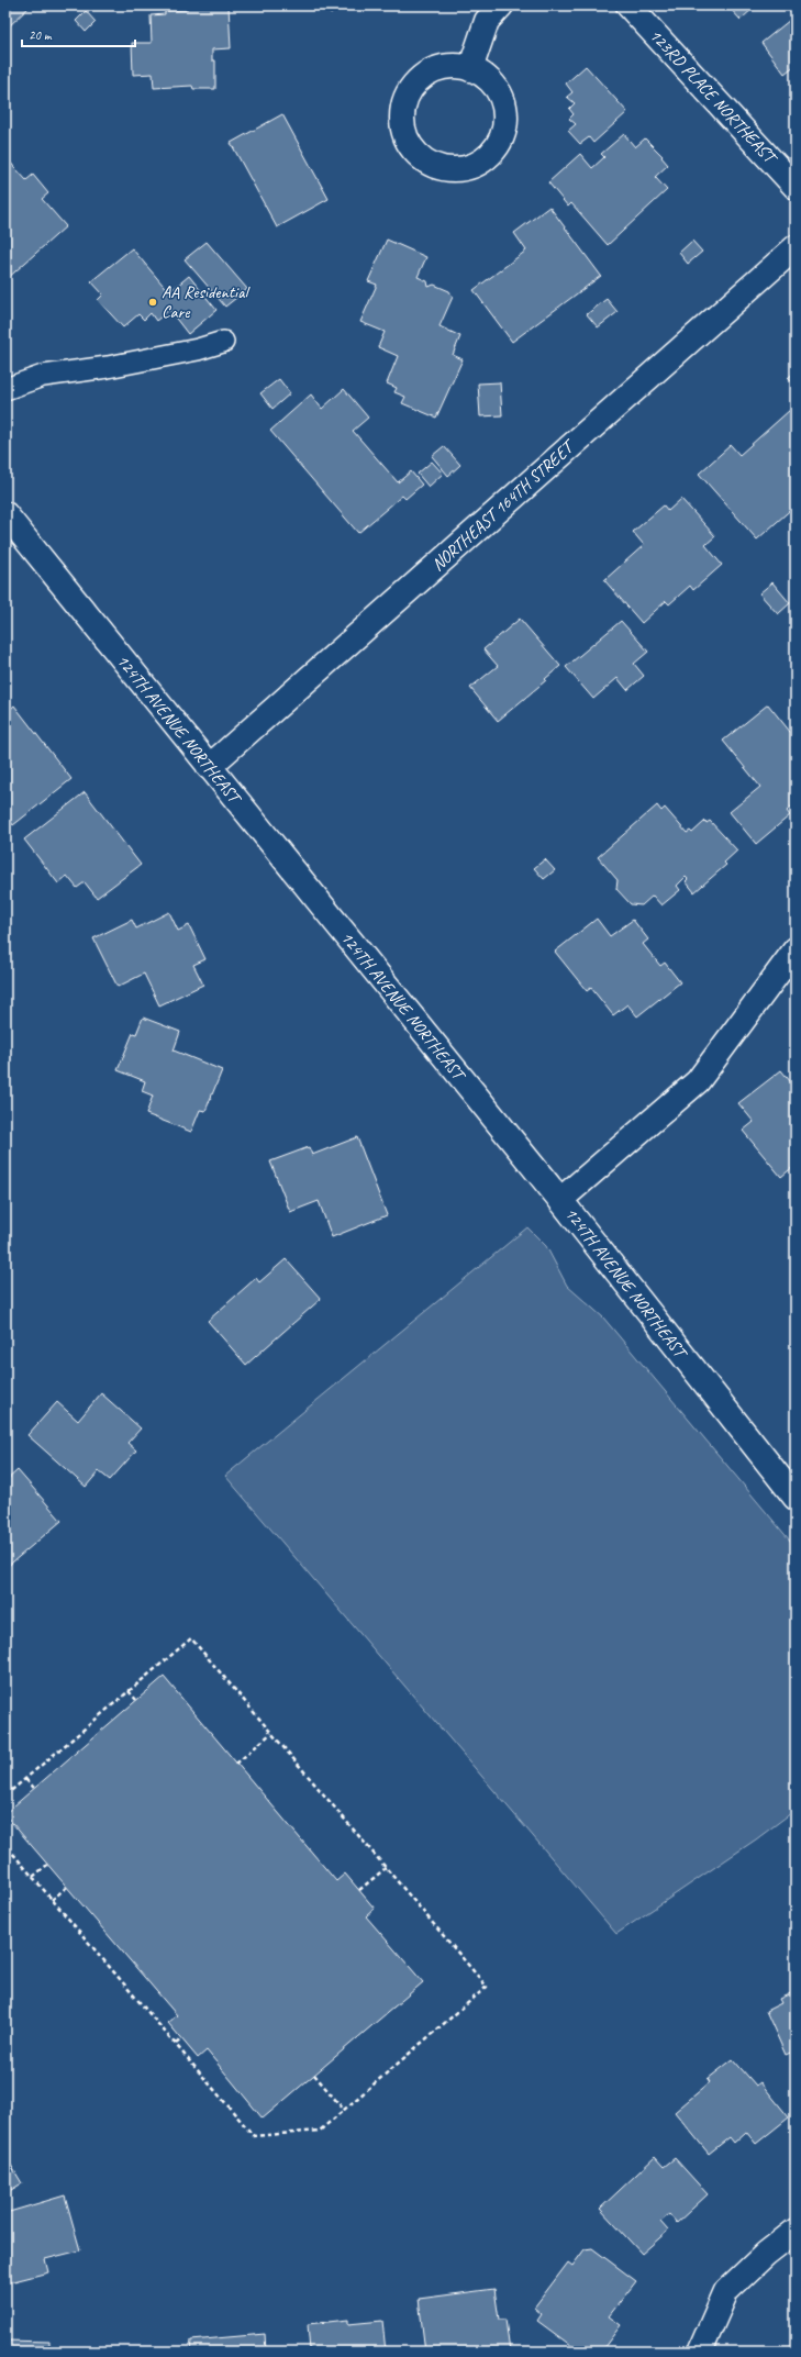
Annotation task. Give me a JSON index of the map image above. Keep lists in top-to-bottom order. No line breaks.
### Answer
{"streets":{"street":["123RD PLACE NORTHEAST","NORTHEAST 164TH STREET","124TH AVENUE NORTHEAST"]},"crossings":[["NORTHEAST 164TH STREET","124TH AVENUE NORTHEAST"]],"places":["AA Residential Care"],"scale_bar":"20 m"}
